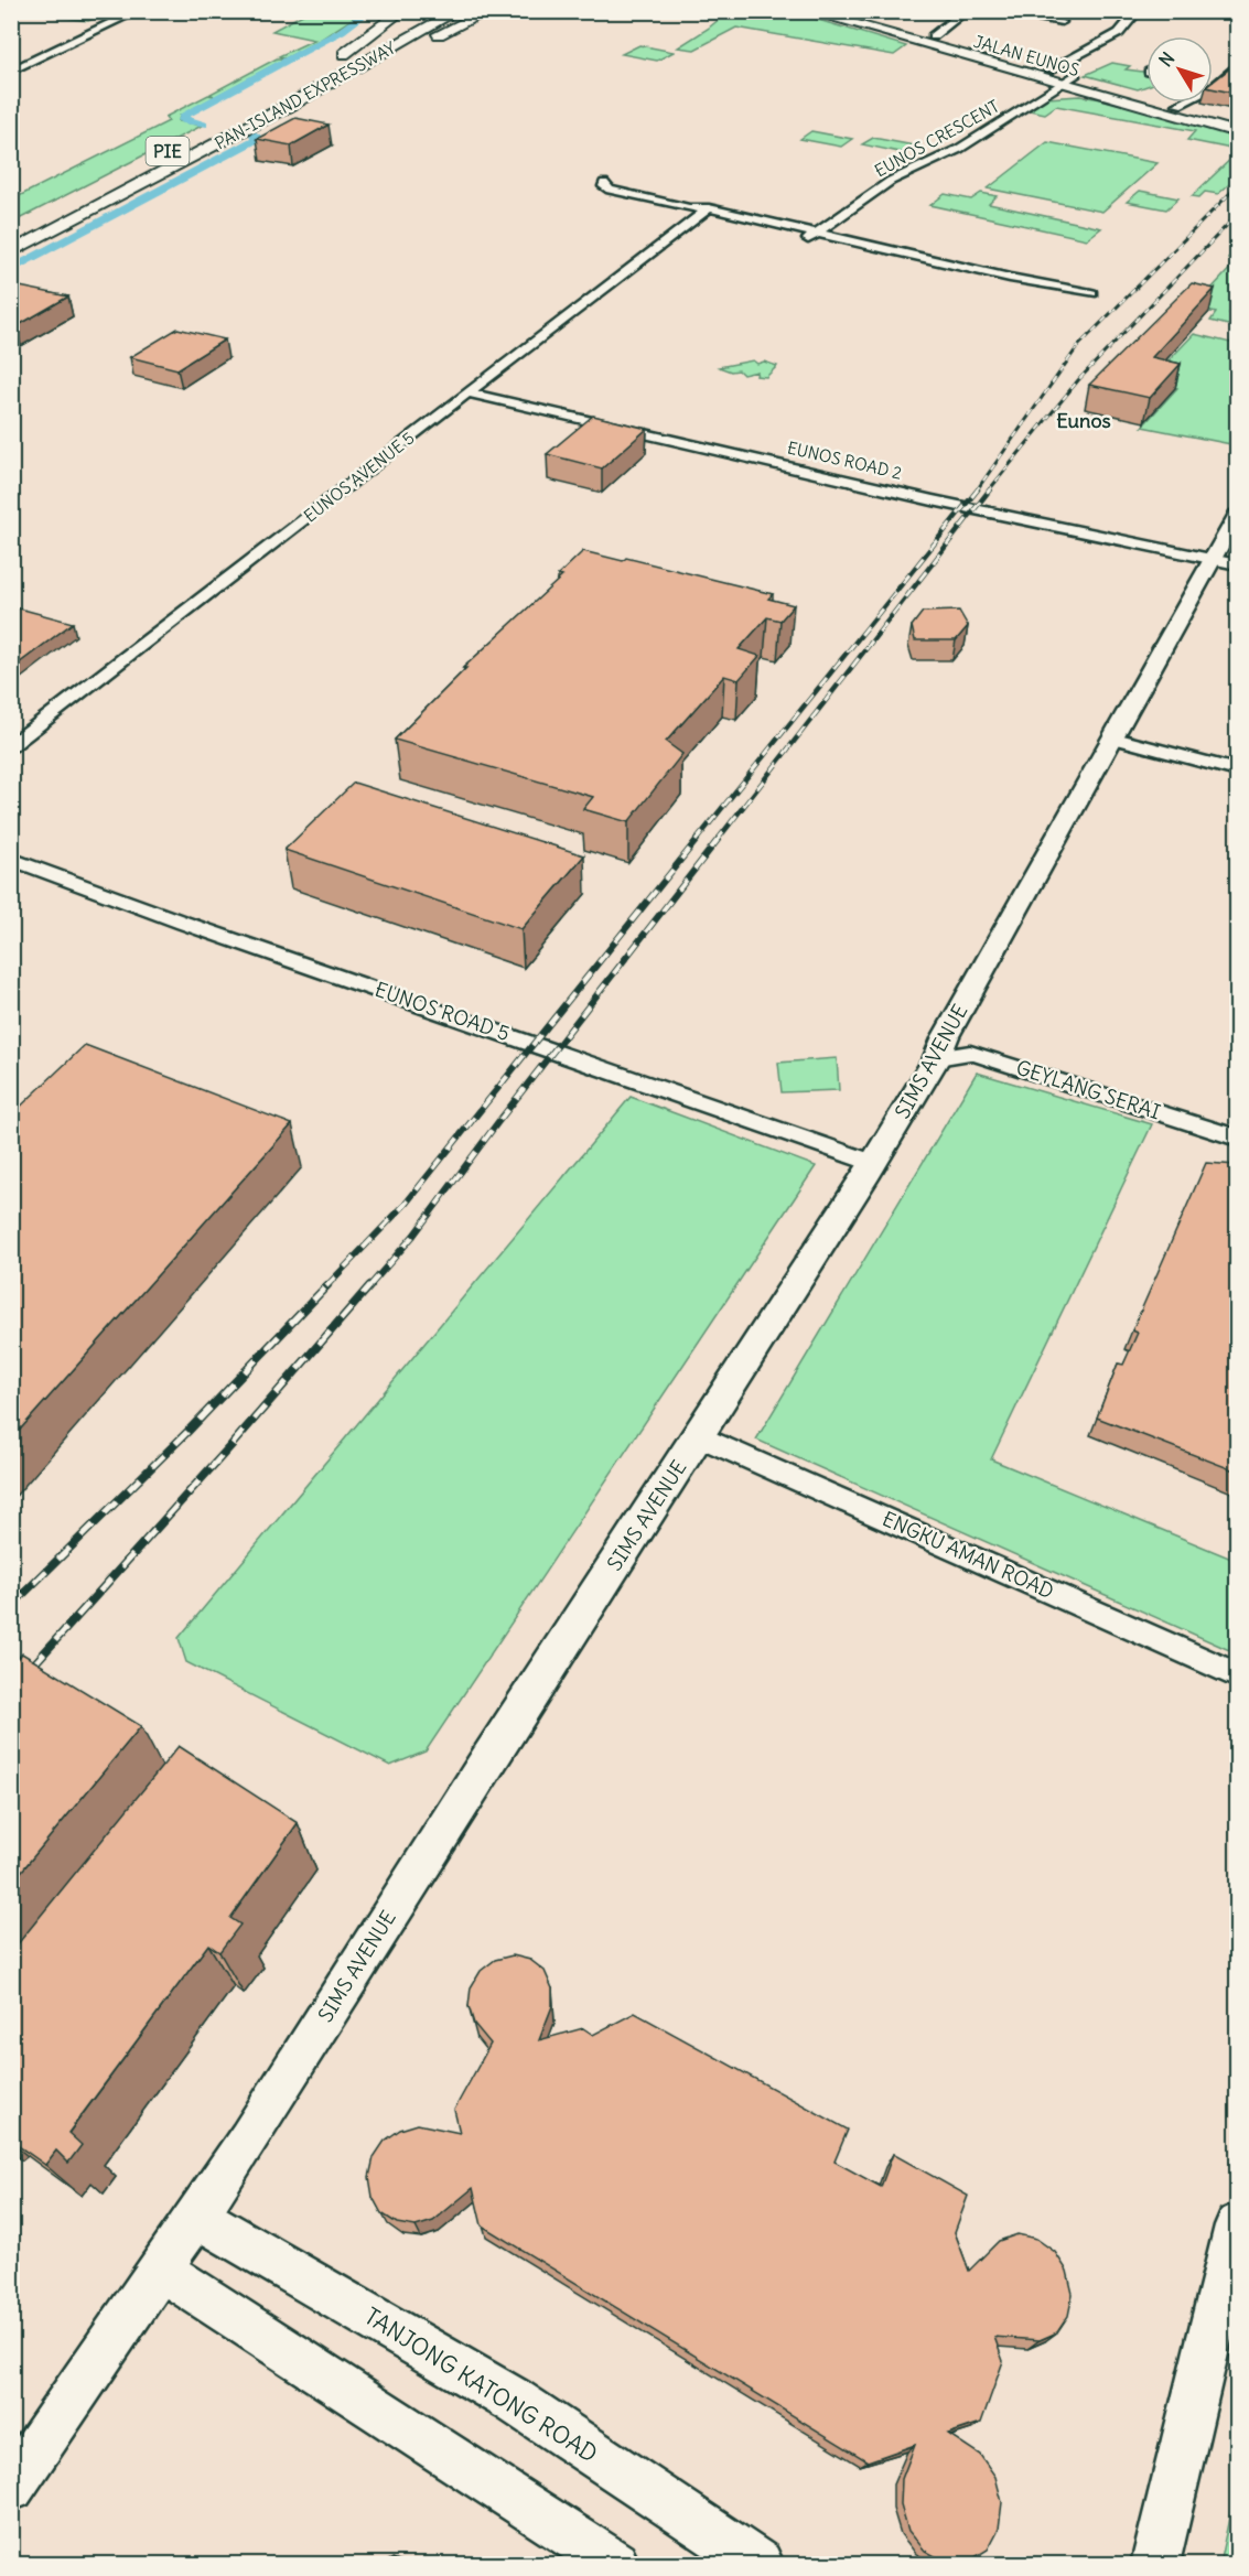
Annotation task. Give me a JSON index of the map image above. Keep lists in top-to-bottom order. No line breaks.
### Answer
{"streets":{"highway":["JALAN EUNOS","PAN-ISLAND EXPRESSWAY","PIE"],"main road":["SIMS AVENUE","TANJONG KATONG ROAD"],"street":["EUNOS CRESCENT","EUNOS ROAD 2","EUNOS AVENUE 5","EUNOS ROAD 5","GEYLANG SERAI","ENGKU AMAN ROAD"]},"crossings":[["JALAN EUNOS","EUNOS CRESCENT"],["EUNOS ROAD 2","EUNOS AVENUE 5"],["EUNOS ROAD 2","SIMS AVENUE"],["EUNOS ROAD 5","SIMS AVENUE"],["SIMS AVENUE","GEYLANG SERAI"],["SIMS AVENUE","ENGKU AMAN ROAD"],["SIMS AVENUE","TANJONG KATONG ROAD"]],"districts":["Eunos"],"north":"top left"}
